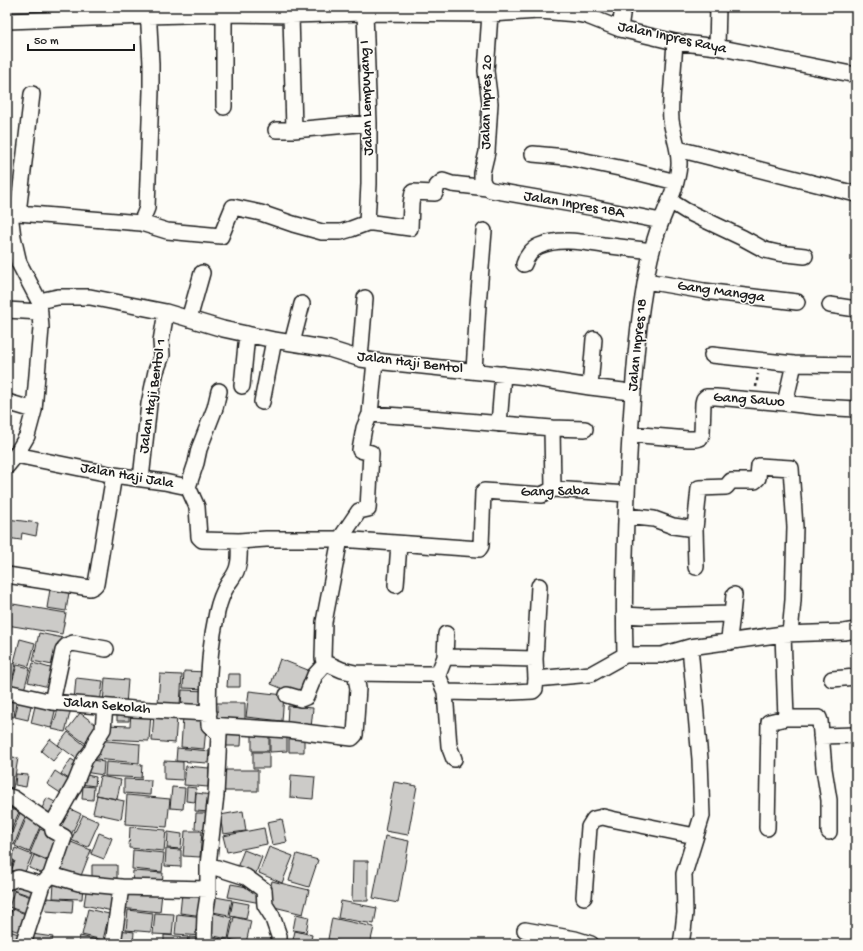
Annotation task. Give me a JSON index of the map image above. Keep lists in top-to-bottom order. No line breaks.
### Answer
{"streets":{"street":["Jalan Inpres Raya","Jalan Lempuyang I","Jalan Inpres 20","Jalan Inpres 18A","Gang Mangga","Jalan Inpres 18","Jalan Haji Bentol","Jalan Haji Bentol 1","Gang Sawo","Jalan Haji Jala","Gang Saba","Jalan Sekolah"]},"crossings":[["Jalan Inpres Raya","Jalan Lempuyang I"],["Jalan Inpres Raya","Jalan Inpres 20"],["Jalan Inpres Raya","Jalan Inpres 18"],["Jalan Lempuyang I","Jalan Inpres 18A"],["Jalan Inpres 20","Jalan Inpres 18A"],["Jalan Inpres 18A","Jalan Inpres 18"],["Gang Mangga","Jalan Inpres 18"],["Jalan Inpres 18","Jalan Haji Bentol"],["Jalan Inpres 18","Gang Sawo"],["Jalan Inpres 18","Gang Saba"],["Jalan Haji Bentol","Jalan Haji Bentol 1"],["Jalan Haji Bentol 1","Jalan Haji Jala"],["Jalan Haji Jala","Gang Saba"]],"scale_bar":"50 m"}
